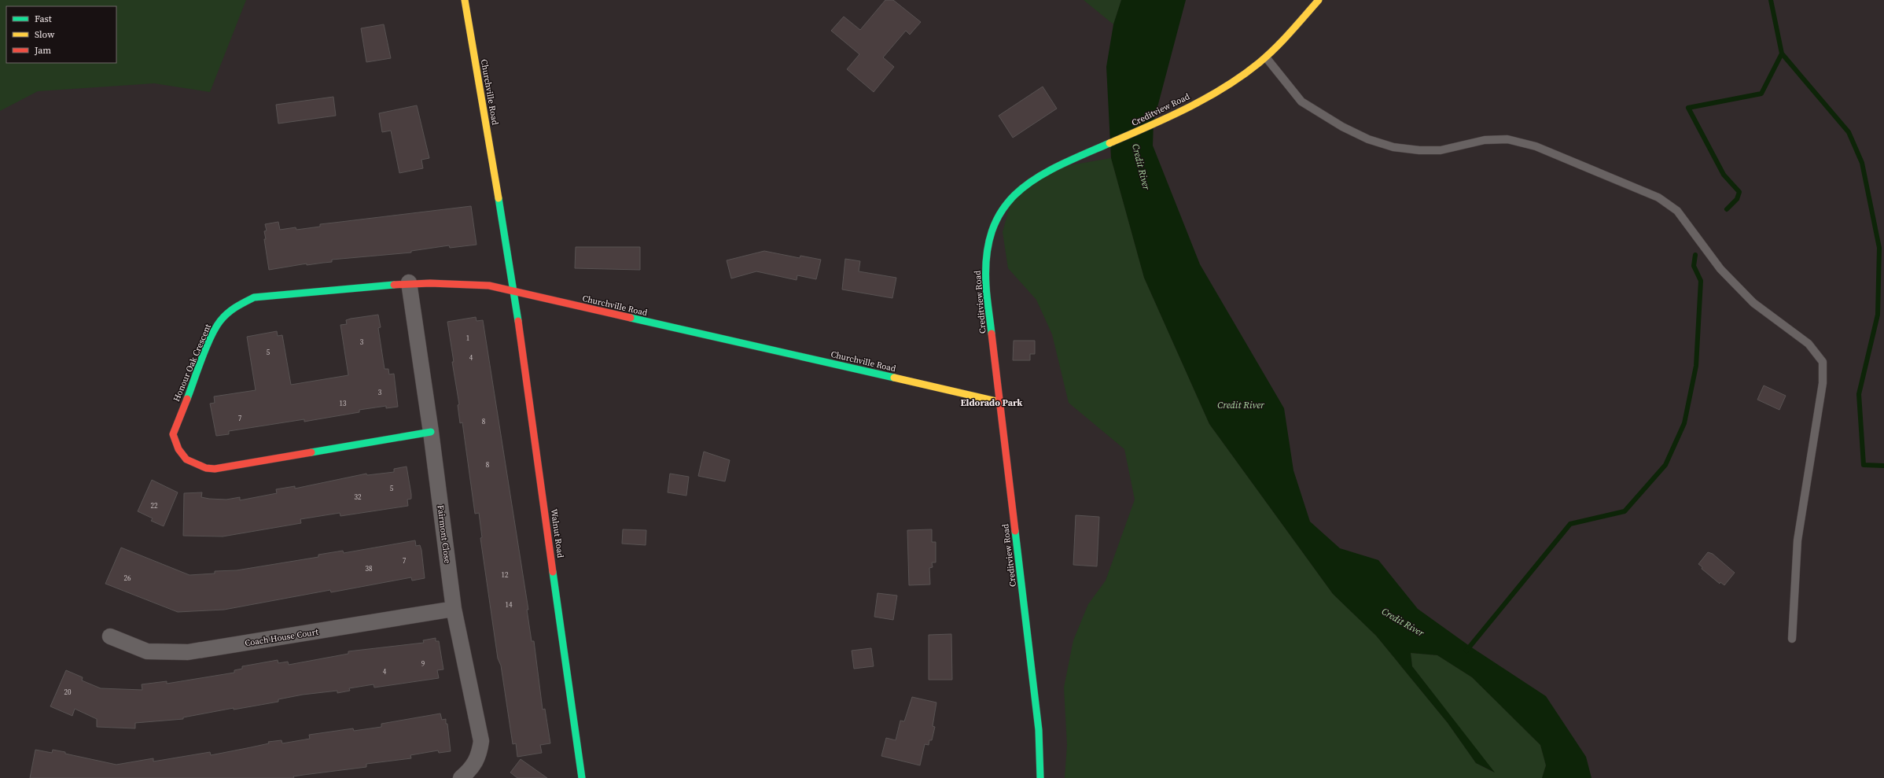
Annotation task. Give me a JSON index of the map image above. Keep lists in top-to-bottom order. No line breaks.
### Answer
{"streets":{"street":["Churchville Road","Creditview Road","Honour Oak Crescent","Walnut Road","Fairmont Close","Coach House Court"]},"crossings":[["Churchville Road","Creditview Road"],["Churchville Road","Honour Oak Crescent"],["Churchville Road","Walnut Road"],["Honour Oak Crescent","Walnut Road"],["Honour Oak Crescent","Fairmont Close"],["Fairmont Close","Coach House Court"]],"districts":["Eldorado Park"],"water":["Credit River"],"house_numbers":["1","3","5","4","3","13","7","8","8","5","32","22","7","38","12","26","14","9","4","20"],"legend":["Fast","Slow","Jam"]}
